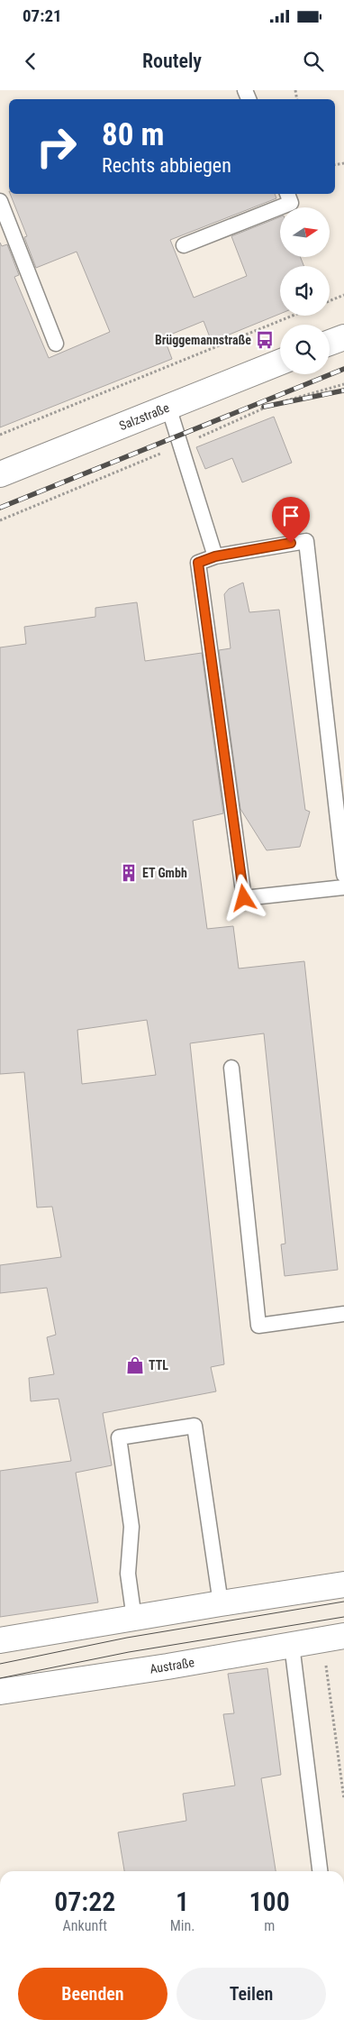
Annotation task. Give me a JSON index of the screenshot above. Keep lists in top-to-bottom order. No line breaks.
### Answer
{"streets":{"main road":["Salzstraße","Austraße"]},"places":{"bus stop":["Brüggemannstraße"],"building":["ET Gmbh"],"shop":["TTL"]},"north":"right","page":{"status":"07:21","header":"Routely","turn":["80 m","Rechts abbiegen"],"eta":["07:22","Ankunft","1","Min.","100","m"],"buttons":["Beenden","Teilen"]}}
